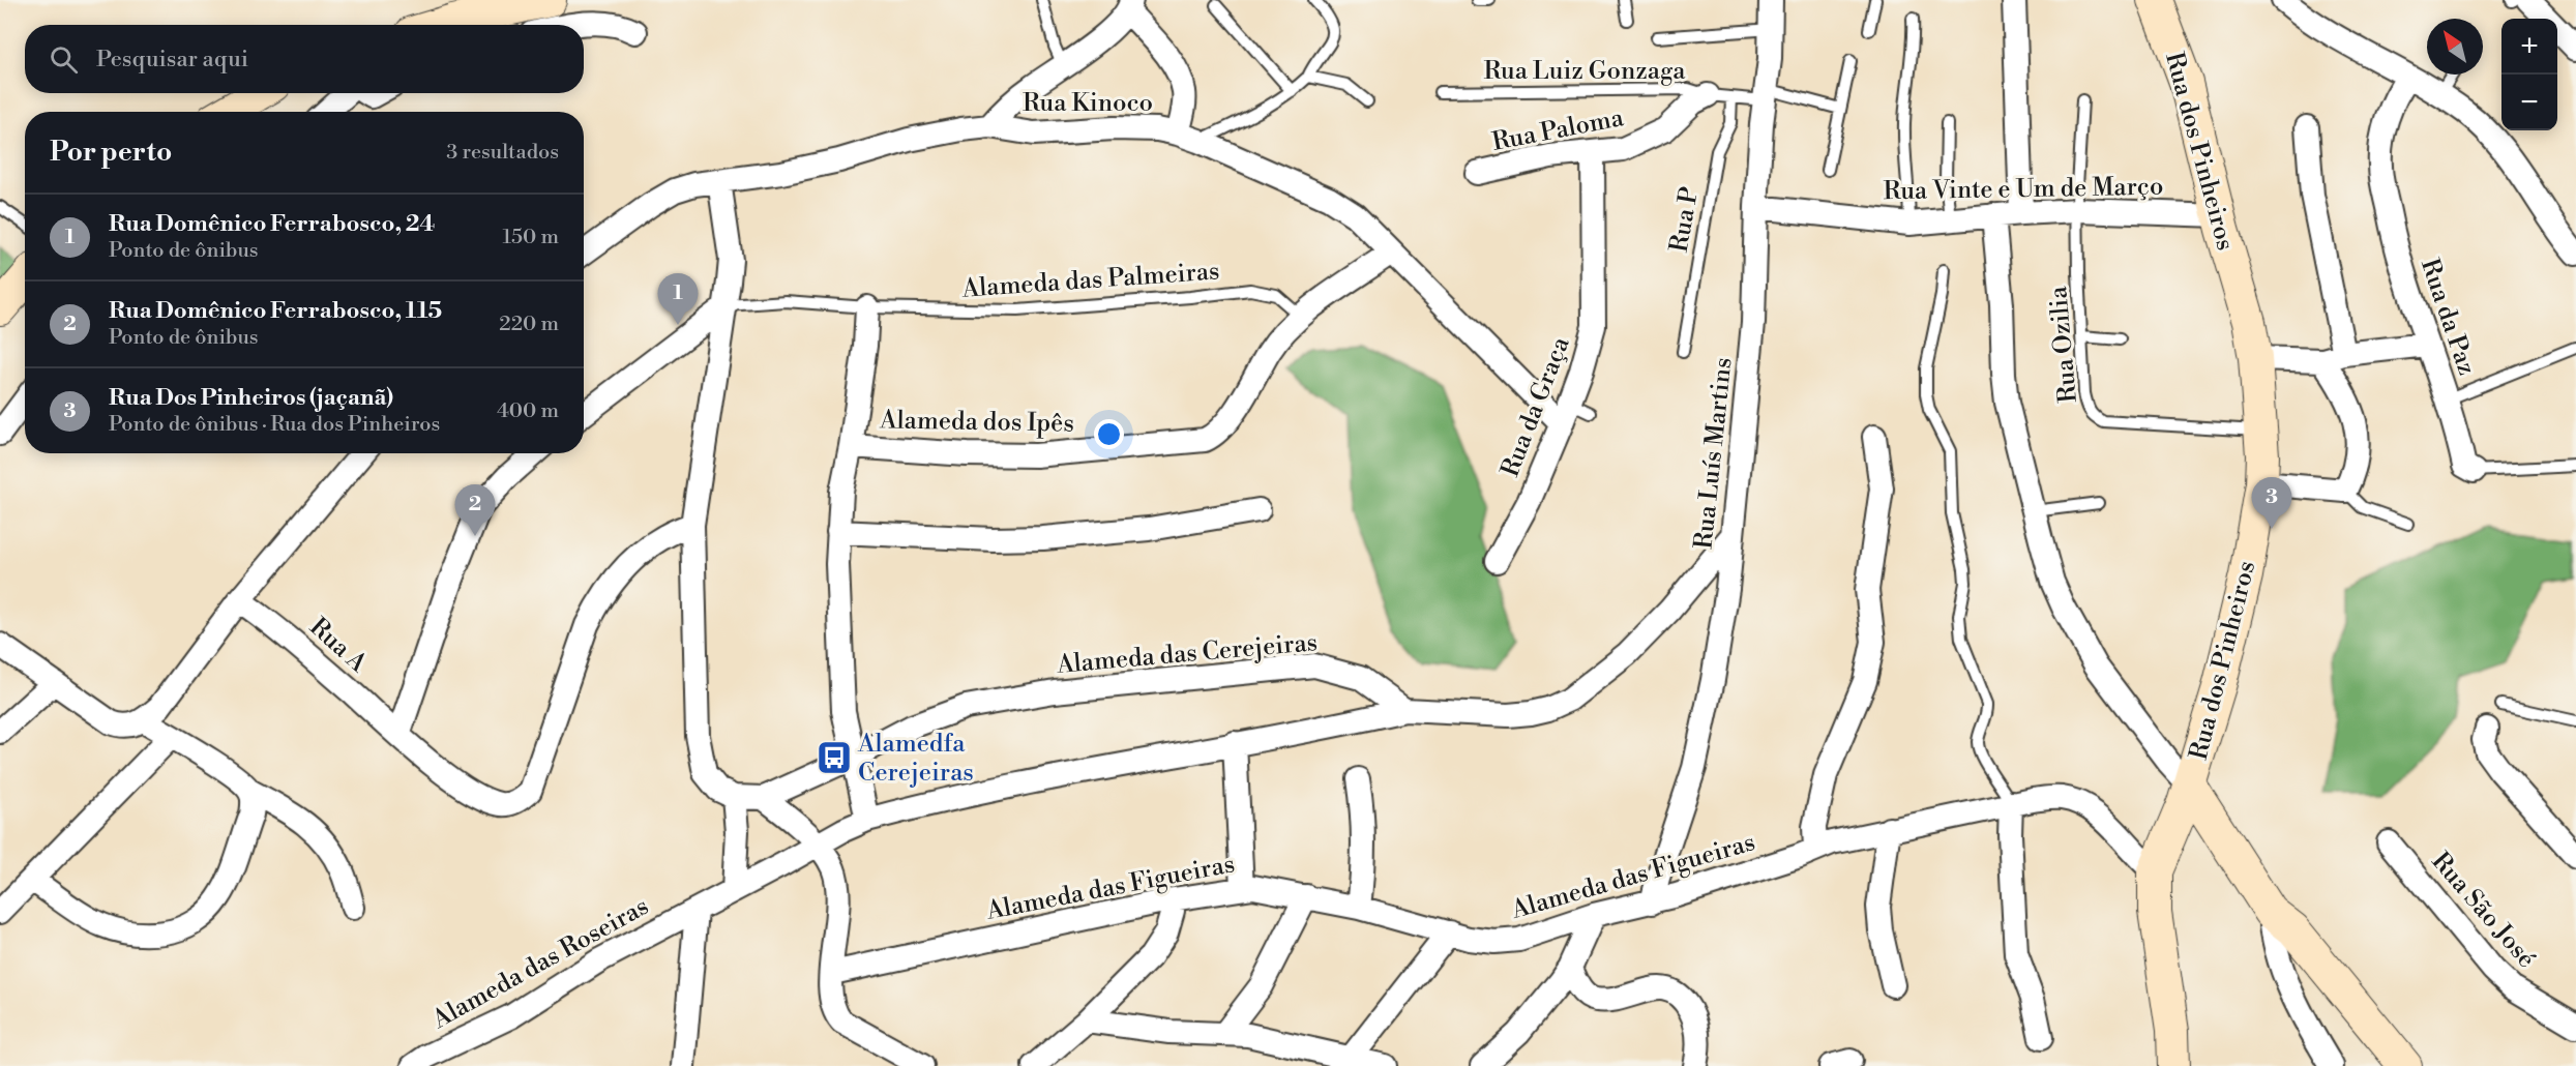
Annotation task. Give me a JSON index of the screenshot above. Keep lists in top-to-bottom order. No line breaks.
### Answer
{"streets":{"street":["Rua Kinoco","Rua Paloma","Rua dos Pinheiros","Rua Vinte e Um de Março","Rua da Paz","Rua da Graça","Alameda dos Ipês","Rua Luís Martins","Rua A","Alameda das Cerejeiras","Alameda das Figueiras","Rua São José","Alameda das Roseiras"],"lane":["Rua Luiz Gonzaga","Rua P","Alameda das Palmeiras","Rua Ozilia"]},"crossings":[["Rua Luiz Gonzaga","Rua Paloma"],["Rua Luiz Gonzaga","Rua P"],["Rua Luiz Gonzaga","Rua Luís Martins"],["Rua Kinoco","Rua da Graça"],["Rua Kinoco","Alameda dos Ipês"],["Rua Paloma","Rua da Graça"],["Rua dos Pinheiros","Rua Vinte e Um de Março"],["Rua dos Pinheiros","Rua Ozilia"],["Rua dos Pinheiros","Alameda das Figueiras"],["Rua Vinte e Um de Março","Rua Ozilia"],["Rua Vinte e Um de Março","Rua Luís Martins"],["Alameda das Palmeiras","Alameda dos Ipês"],["Rua Luís Martins","Alameda das Figueiras"]],"places":{"bus stop":["Alamedfa Cerejeiras"]},"north":"top left","page":{"map_buttons":["+","−"],"search":"Pesquisar aqui","heading":["Por perto","3 resultados"],"list":[{"mark":"1","name":"Rua Domênico Ferrabosco, 24","note":"Ponto de ônibus","value":"150 m"},{"mark":"2","name":"Rua Domênico Ferrabosco, 115","note":"Ponto de ônibus","value":"220 m"},{"mark":"3","name":"Rua Dos Pinheiros (jaçanã)","note":"Ponto de ônibus · Rua dos Pinheiros","value":"400 m"}],"pins":["1","3","2"]}}
